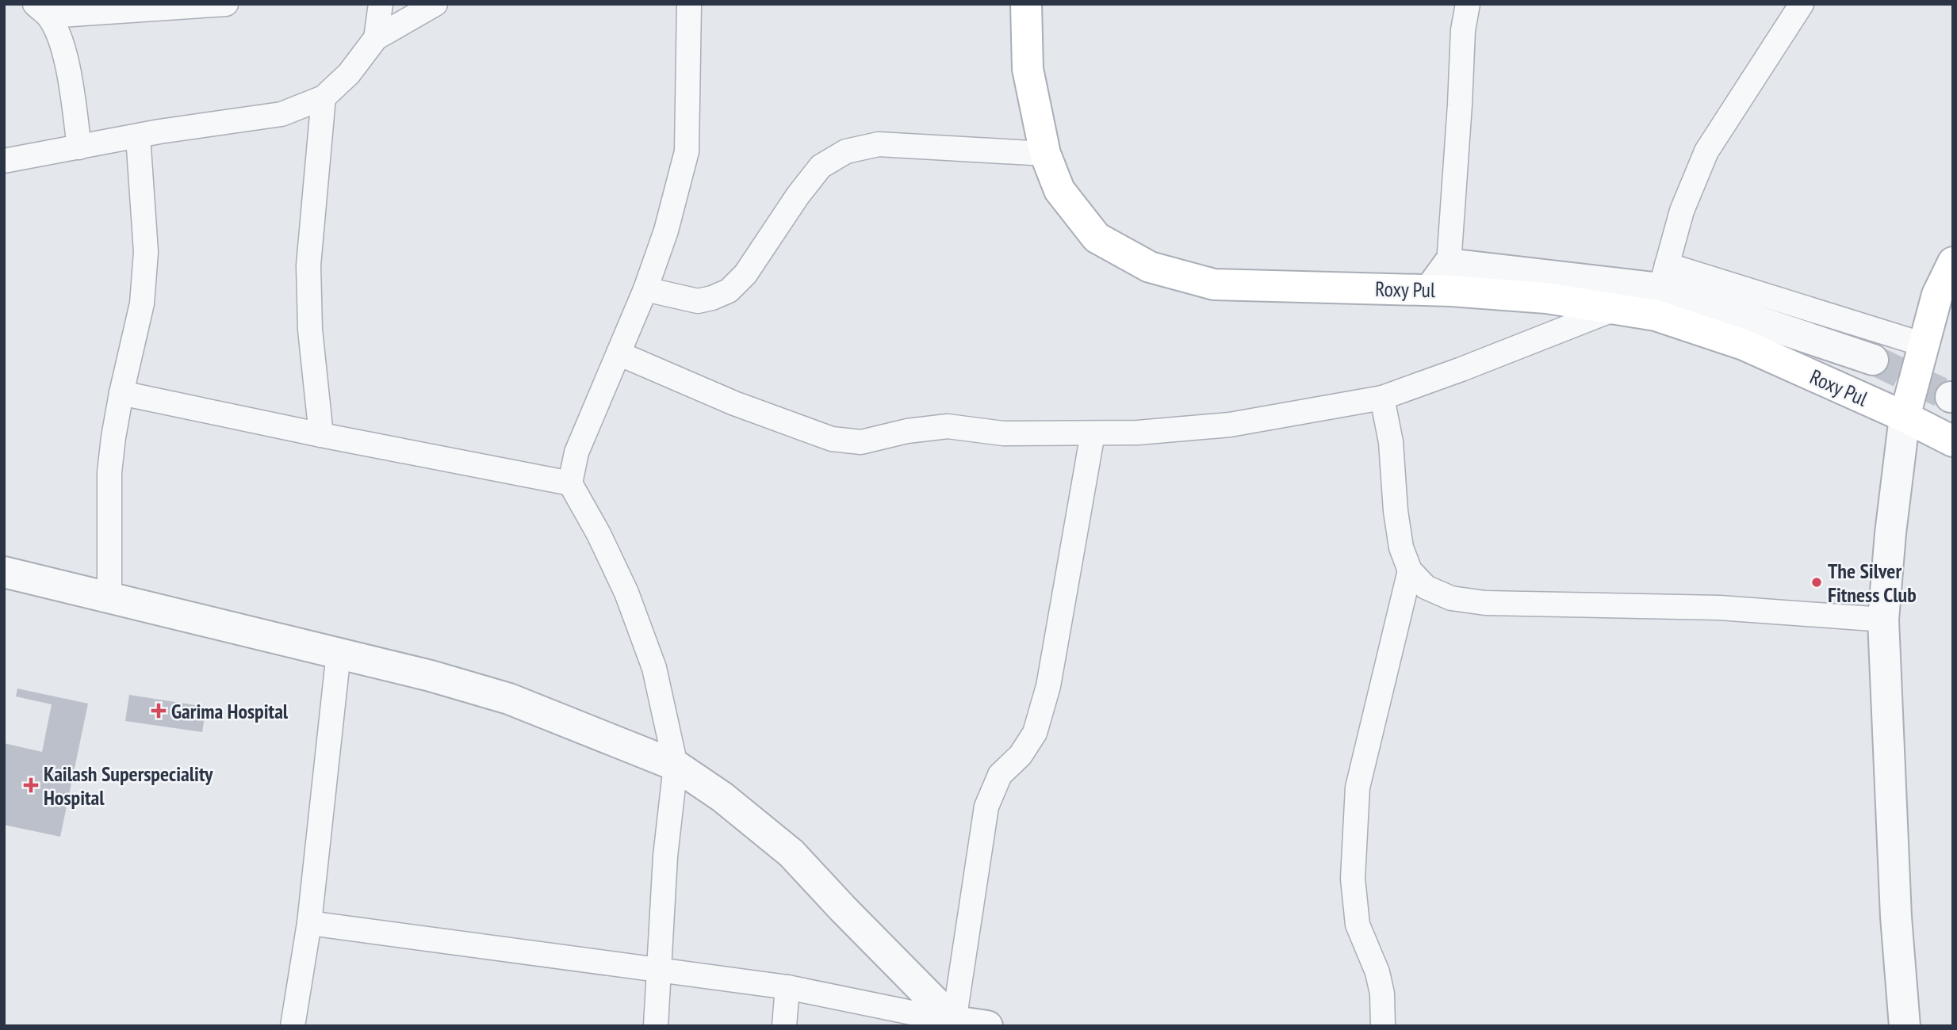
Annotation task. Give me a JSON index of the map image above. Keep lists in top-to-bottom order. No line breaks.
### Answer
{"streets":{"main road":["Roxy Pul"]},"places":{"other":["The Silver Fitness Club"],"health":["Garima Hospital","Kailash Superspeciality Hospital"]}}
